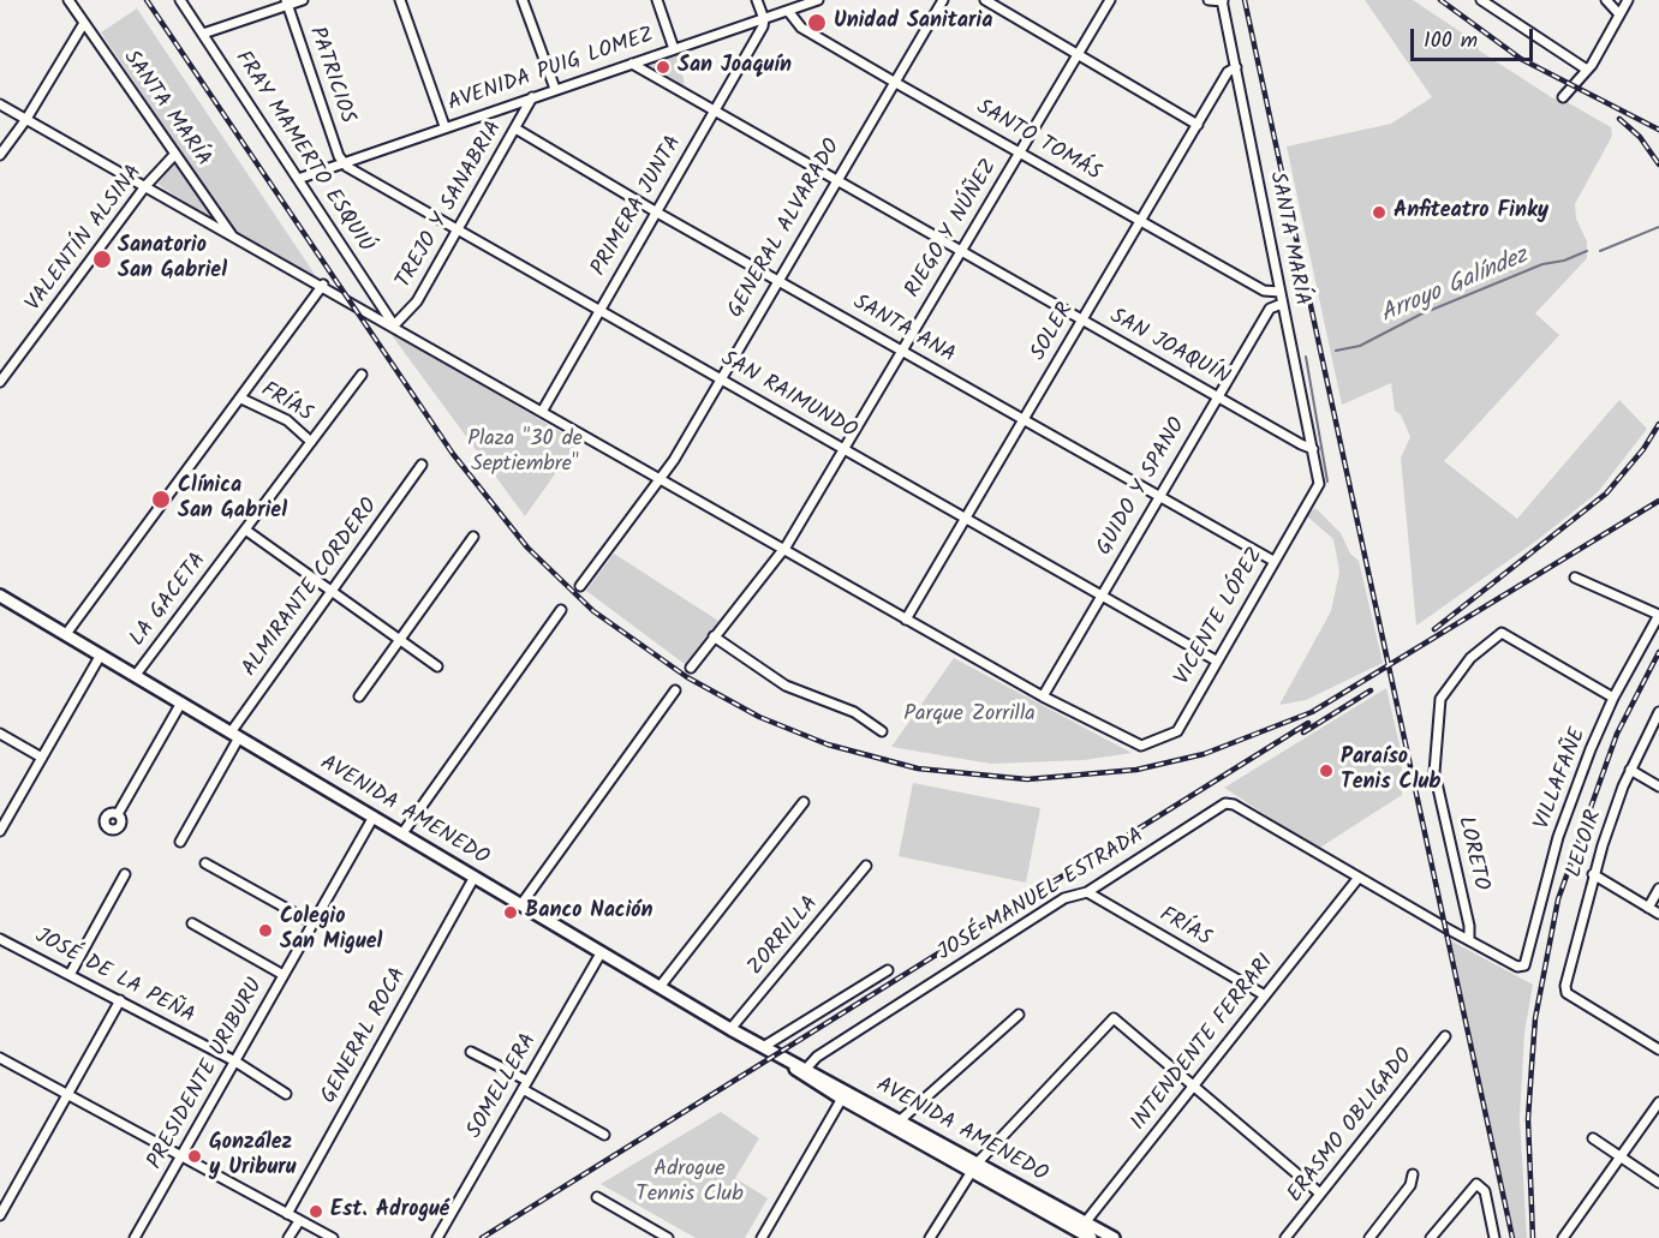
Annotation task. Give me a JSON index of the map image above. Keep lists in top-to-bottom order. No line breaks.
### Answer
{"streets":{"street":["AVENIDA PUIG LOMEZ","PATRICIOS","SANTA MARÍA","SANTO TOMÁS","FRAY MAMERTO ESQUIÚ","TREJO Y SANABRIA","PRIMERA JUNTA","GENERAL ALVARADO","RIEGO Y NÚÑEZ","VALENTÍN ALSINA","SANTA ANA","SOLER","SAN JOAQUÍN","SAN RAIMUNDO","FRÍAS","GUIDO Y SPANO","ALMIRANTE CORDERO","LA GACETA","VICENTE LÓPEZ","VILLAFAÑE","AVENIDA AMENEDO","LELOIR","LORETO","JOSÉ MANUEL ESTRADA","ZORRILLA","JOSÉ DE LA PEÑA","GENERAL ROCA","INTENDENTE FERRARI","PRESIDENTE URIBURU","SOMELLERA","ERASMO OBLIGADO"]},"crossings":[["AVENIDA PUIG LOMEZ","PATRICIOS"],["AVENIDA PUIG LOMEZ","SANTO TOMÁS"],["AVENIDA PUIG LOMEZ","FRAY MAMERTO ESQUIÚ"],["AVENIDA PUIG LOMEZ","TREJO Y SANABRIA"],["AVENIDA PUIG LOMEZ","PRIMERA JUNTA"],["AVENIDA PUIG LOMEZ","SAN JOAQUÍN"],["AVENIDA PUIG LOMEZ","SAN RAIMUNDO"],["PATRICIOS","SAN RAIMUNDO"],["SANTA MARÍA","SANTO TOMÁS"],["SANTA MARÍA","VALENTÍN ALSINA"],["SANTA MARÍA","SOLER"],["SANTA MARÍA","SAN JOAQUÍN"],["SANTA MARÍA","GUIDO Y SPANO"],["SANTA MARÍA","VICENTE LÓPEZ"],["SANTO TOMÁS","GENERAL ALVARADO"],["SANTO TOMÁS","RIEGO Y NÚÑEZ"],["SANTO TOMÁS","SOLER"],["FRAY MAMERTO ESQUIÚ","TREJO Y SANABRIA"],["TREJO Y SANABRIA","SANTA ANA"],["TREJO Y SANABRIA","SAN RAIMUNDO"],["PRIMERA JUNTA","SANTA ANA"],["PRIMERA JUNTA","SAN JOAQUÍN"],["PRIMERA JUNTA","SAN RAIMUNDO"],["GENERAL ALVARADO","SANTA ANA"],["GENERAL ALVARADO","SAN JOAQUÍN"],["GENERAL ALVARADO","SAN RAIMUNDO"],["RIEGO Y NÚÑEZ","SANTA ANA"],["RIEGO Y NÚÑEZ","SAN JOAQUÍN"],["RIEGO Y NÚÑEZ","SAN RAIMUNDO"],["SANTA ANA","SOLER"],["SANTA ANA","GUIDO Y SPANO"],["SANTA ANA","VICENTE LÓPEZ"],["SOLER","SAN JOAQUÍN"],["SOLER","SAN RAIMUNDO"],["SAN JOAQUÍN","GUIDO Y SPANO"],["SAN RAIMUNDO","GUIDO Y SPANO"],["SAN RAIMUNDO","VICENTE LÓPEZ"],["FRÍAS","LA GACETA"],["FRÍAS","JOSÉ MANUEL ESTRADA"],["FRÍAS","INTENDENTE FERRARI"],["GUIDO Y SPANO","VICENTE LÓPEZ"],["ALMIRANTE CORDERO","AVENIDA AMENEDO"],["LA GACETA","AVENIDA AMENEDO"],["VILLAFAÑE","LORETO"],["AVENIDA AMENEDO","JOSÉ MANUEL ESTRADA"],["AVENIDA AMENEDO","ZORRILLA"],["AVENIDA AMENEDO","GENERAL ROCA"],["AVENIDA AMENEDO","INTENDENTE FERRARI"],["AVENIDA AMENEDO","PRESIDENTE URIBURU"],["AVENIDA AMENEDO","SOMELLERA"],["JOSÉ MANUEL ESTRADA","INTENDENTE FERRARI"],["JOSÉ DE LA PEÑA","PRESIDENTE URIBURU"]],"water":["Arroyo Galíndez"],"parks":["Plaza \"30 de Septiembre\"","Parque Zorrilla","Adrogue Tennis Club"],"places":["Unidad Sanitaria","San Joaquín","Anfiteatro Finky","Sanatorio San Gabriel","Clínica San Gabriel","Paraíso Tenis Club","Banco Nación","Colegio San Miguel","González y Uriburu","Est. Adrogué"],"scale_bar":"100 m"}
